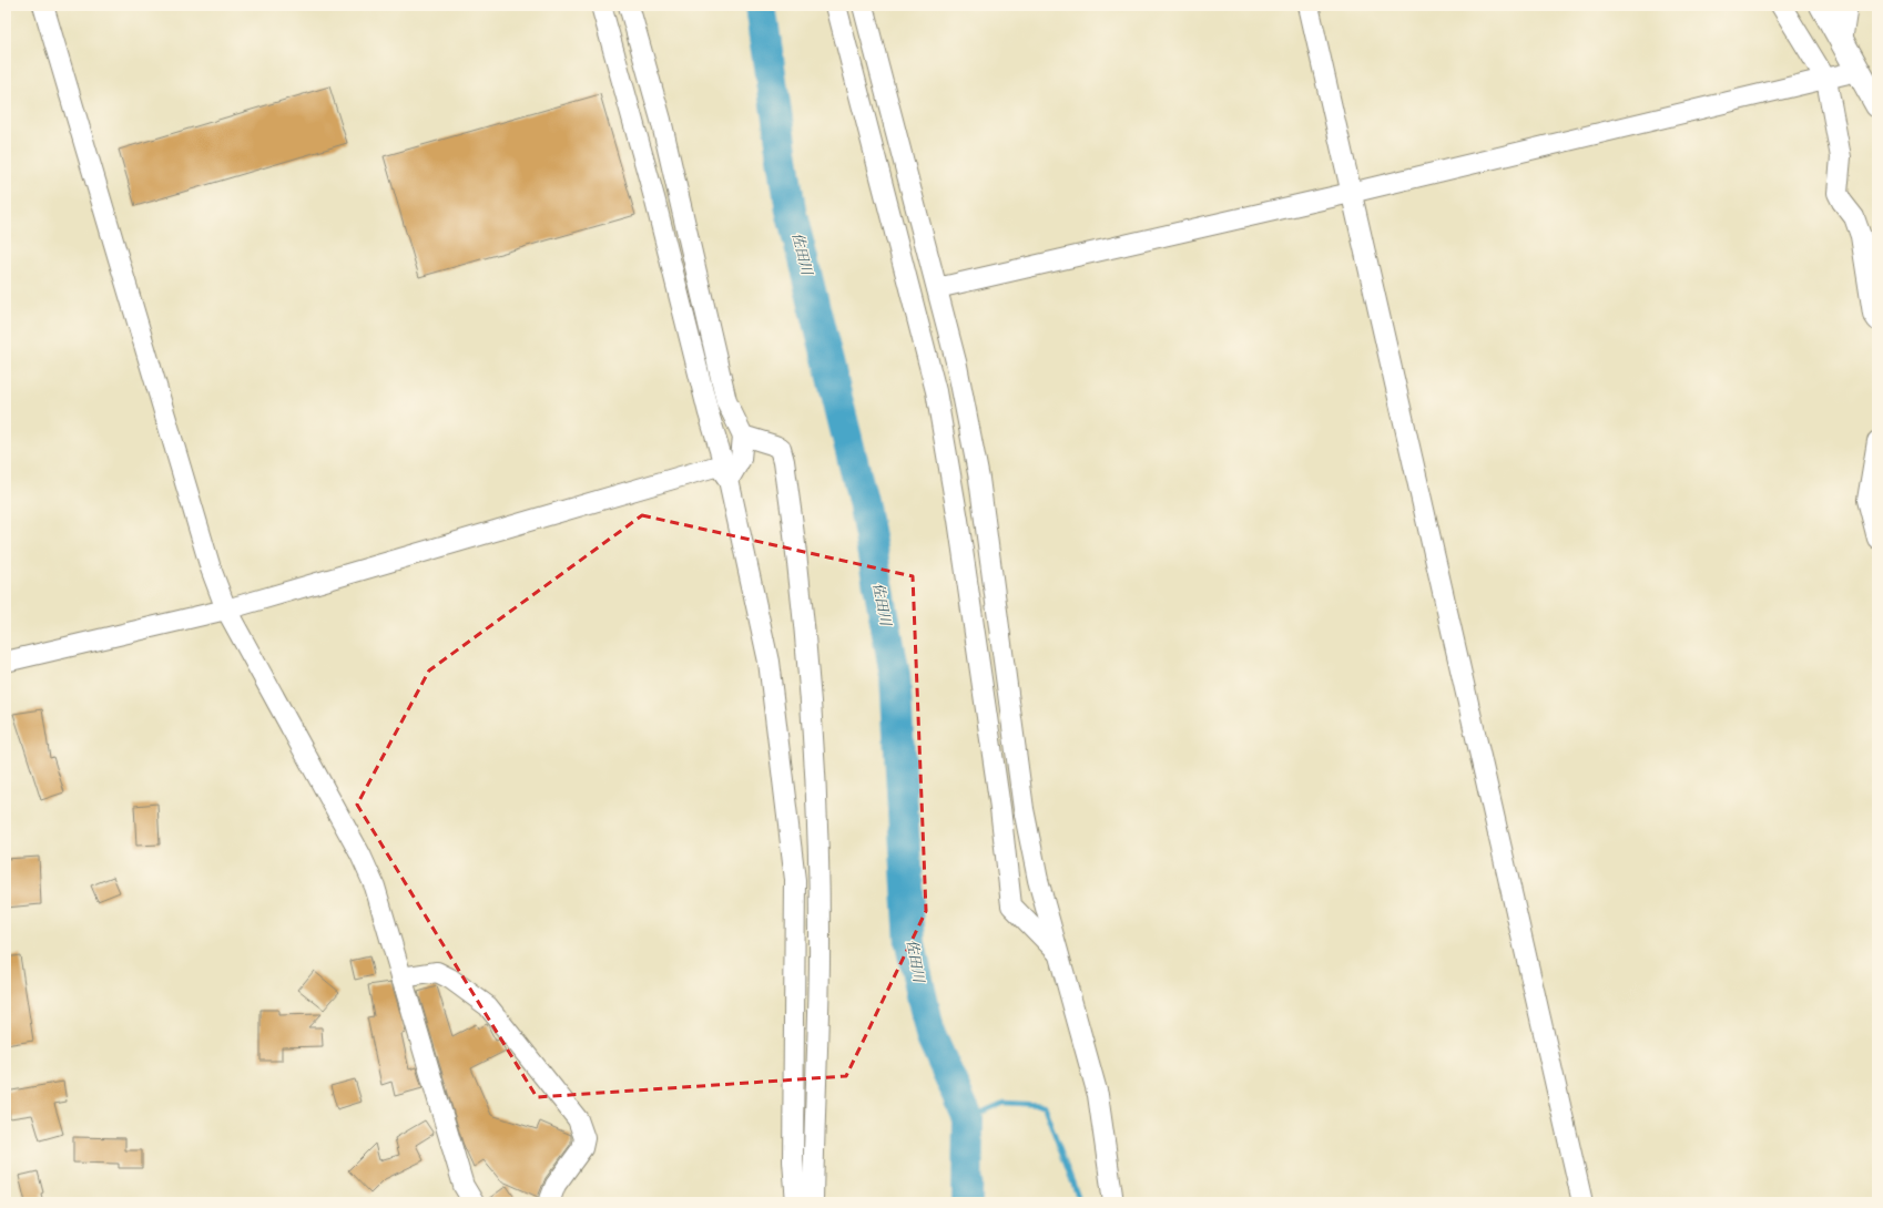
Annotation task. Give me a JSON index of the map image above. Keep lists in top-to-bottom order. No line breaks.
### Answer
{"water":["佐田川"]}
